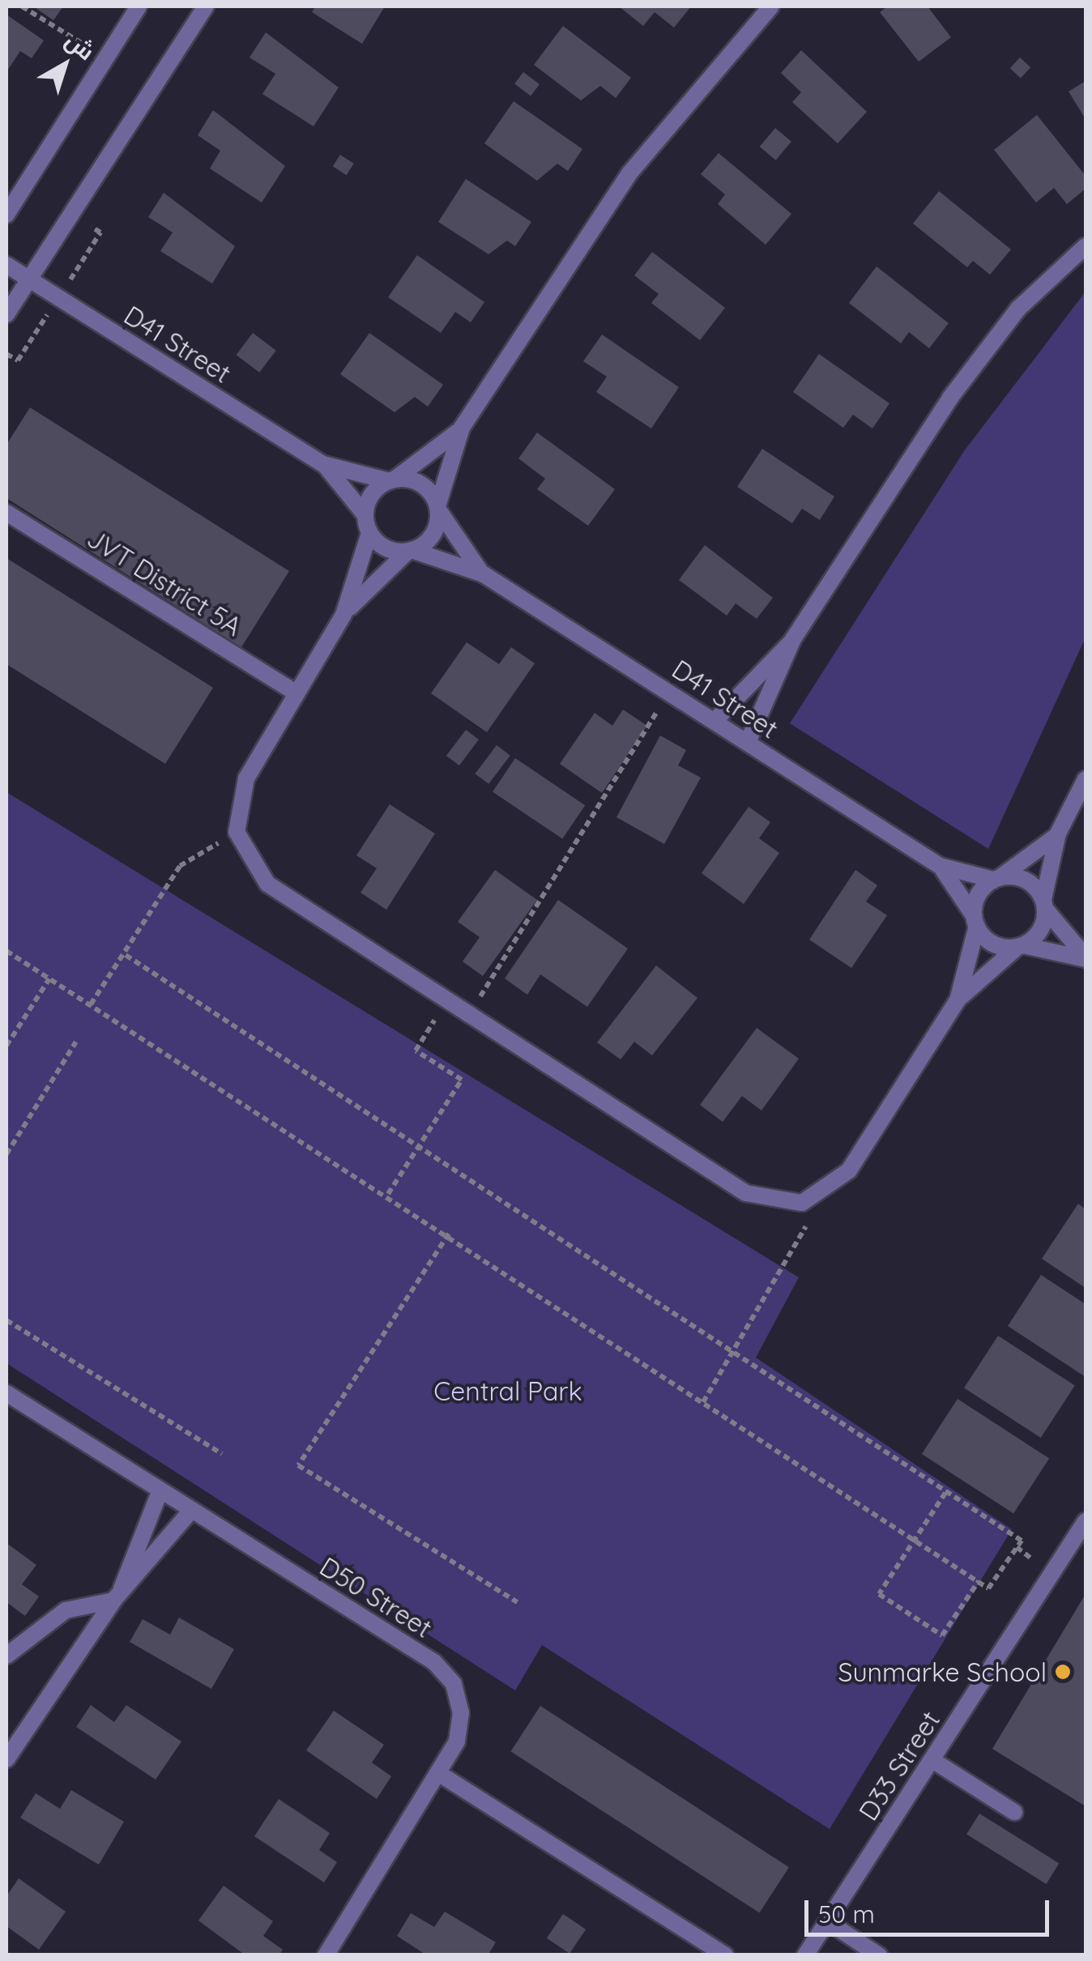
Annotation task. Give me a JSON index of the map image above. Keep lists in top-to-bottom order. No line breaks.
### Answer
{"streets":{"street":["D41 Street","JVT District 5A","D50 Street","D33 Street"]},"parks":["Central Park"],"places":["Sunmarke School"],"scale_bar":"50 m","north":"top right"}
